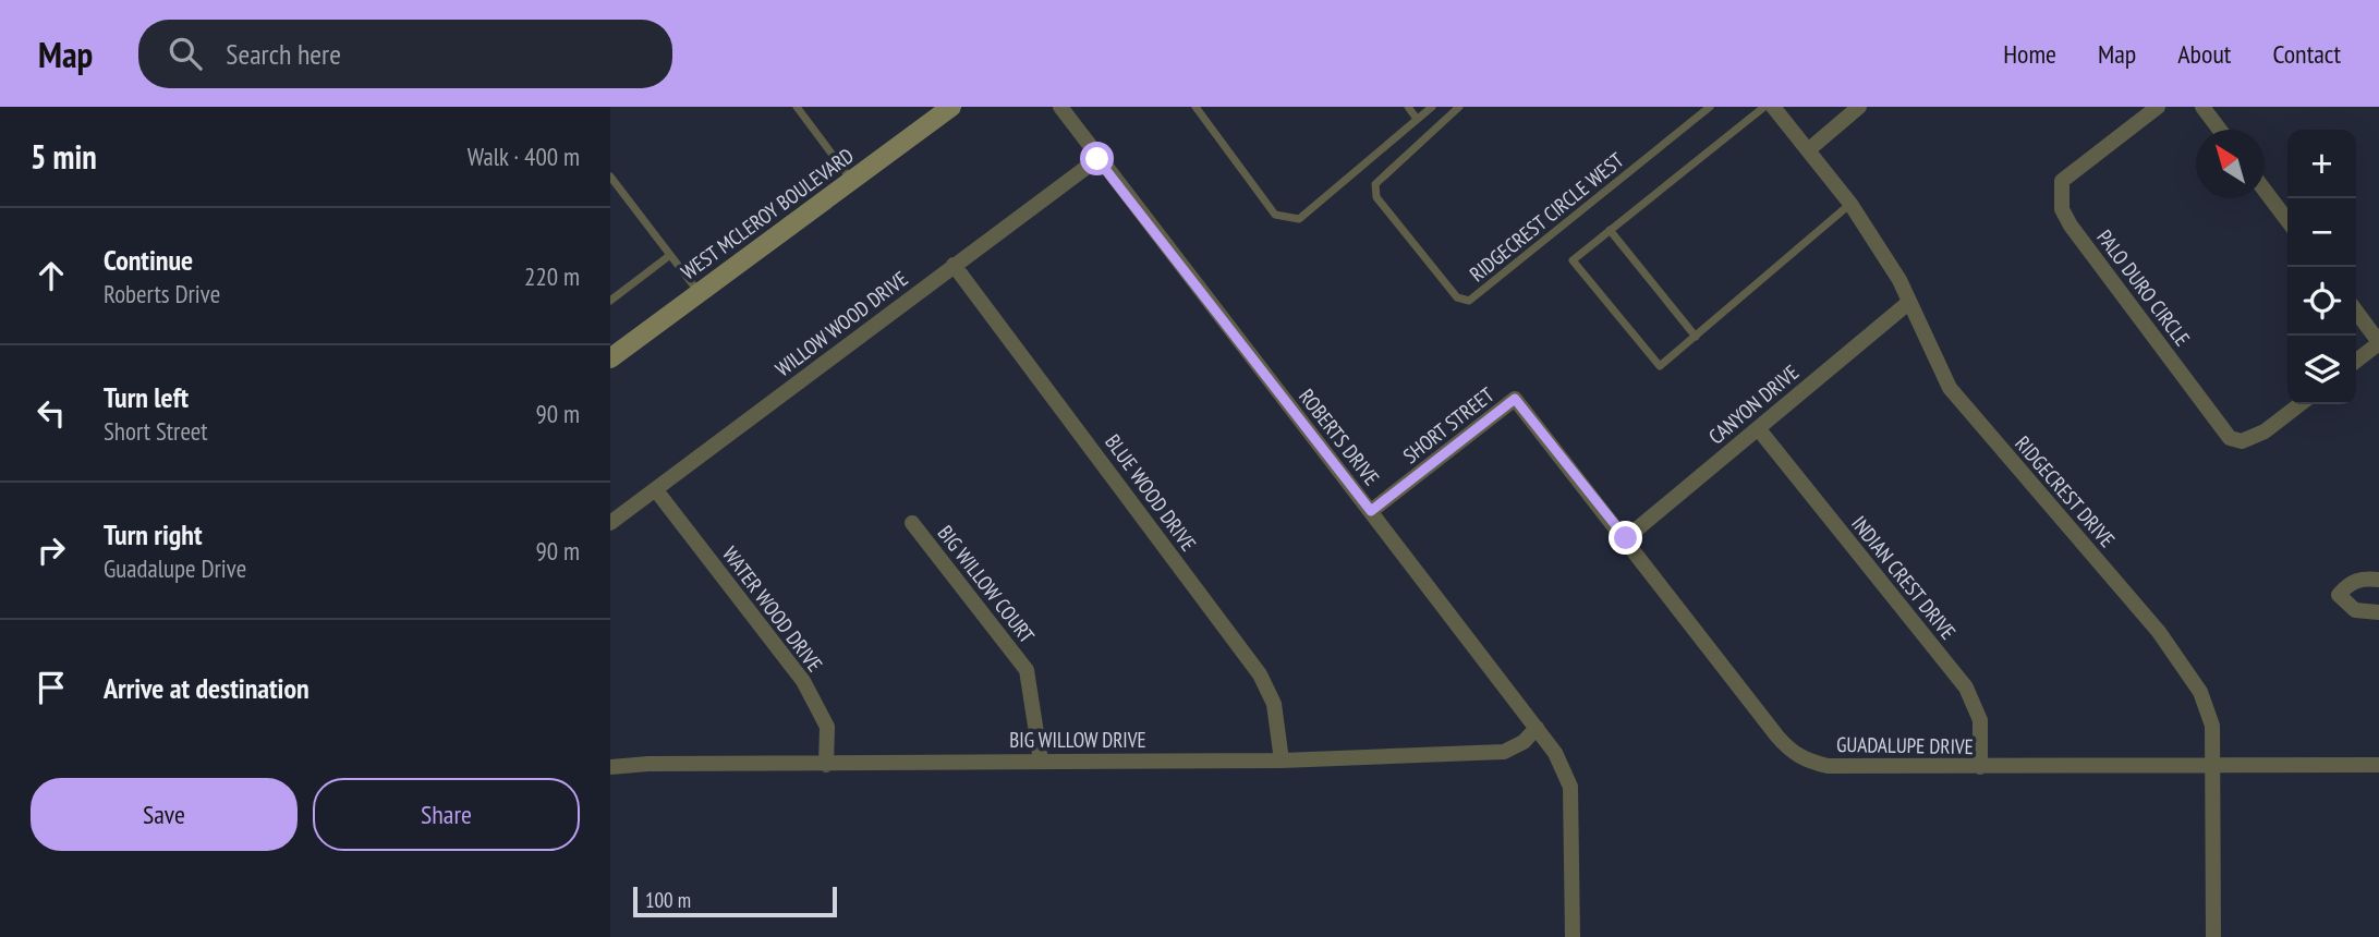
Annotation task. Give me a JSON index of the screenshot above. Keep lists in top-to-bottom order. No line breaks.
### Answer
{"streets":{"main road":["WEST MCLEROY BOULEVARD"],"street":["PALO DURO CIRCLE","WILLOW WOOD DRIVE","CANYON DRIVE","SHORT STREET","ROBERTS DRIVE","RIDGECREST DRIVE","BLUE WOOD DRIVE","INDIAN CREST DRIVE","BIG WILLOW COURT","WATER WOOD DRIVE","BIG WILLOW DRIVE","GUADALUPE DRIVE"],"lane":["RIDGECREST CIRCLE WEST"]},"crossings":[["WILLOW WOOD DRIVE","ROBERTS DRIVE"],["WILLOW WOOD DRIVE","BLUE WOOD DRIVE"],["WILLOW WOOD DRIVE","WATER WOOD DRIVE"],["CANYON DRIVE","RIDGECREST DRIVE"],["CANYON DRIVE","INDIAN CREST DRIVE"],["CANYON DRIVE","GUADALUPE DRIVE"],["SHORT STREET","ROBERTS DRIVE"],["SHORT STREET","GUADALUPE DRIVE"],["ROBERTS DRIVE","BIG WILLOW DRIVE"],["RIDGECREST DRIVE","GUADALUPE DRIVE"],["BLUE WOOD DRIVE","BIG WILLOW DRIVE"],["INDIAN CREST DRIVE","GUADALUPE DRIVE"],["BIG WILLOW COURT","BIG WILLOW DRIVE"],["WATER WOOD DRIVE","BIG WILLOW DRIVE"]],"scale_bar":"100 m","north":"top left","page":{"header":"Map","search":"Search here","nav":["Home","Map","About","Contact"],"heading":["5 min","Walk · 400 m"],"map_buttons":["+","−"],"list":[["Continue","Roberts Drive","220 m"],["Turn left","Short Street","90 m"],["Turn right","Guadalupe Drive","90 m"],"Arrive at destination"],"buttons":["Save","Share"],"scale":"100 m"}}
